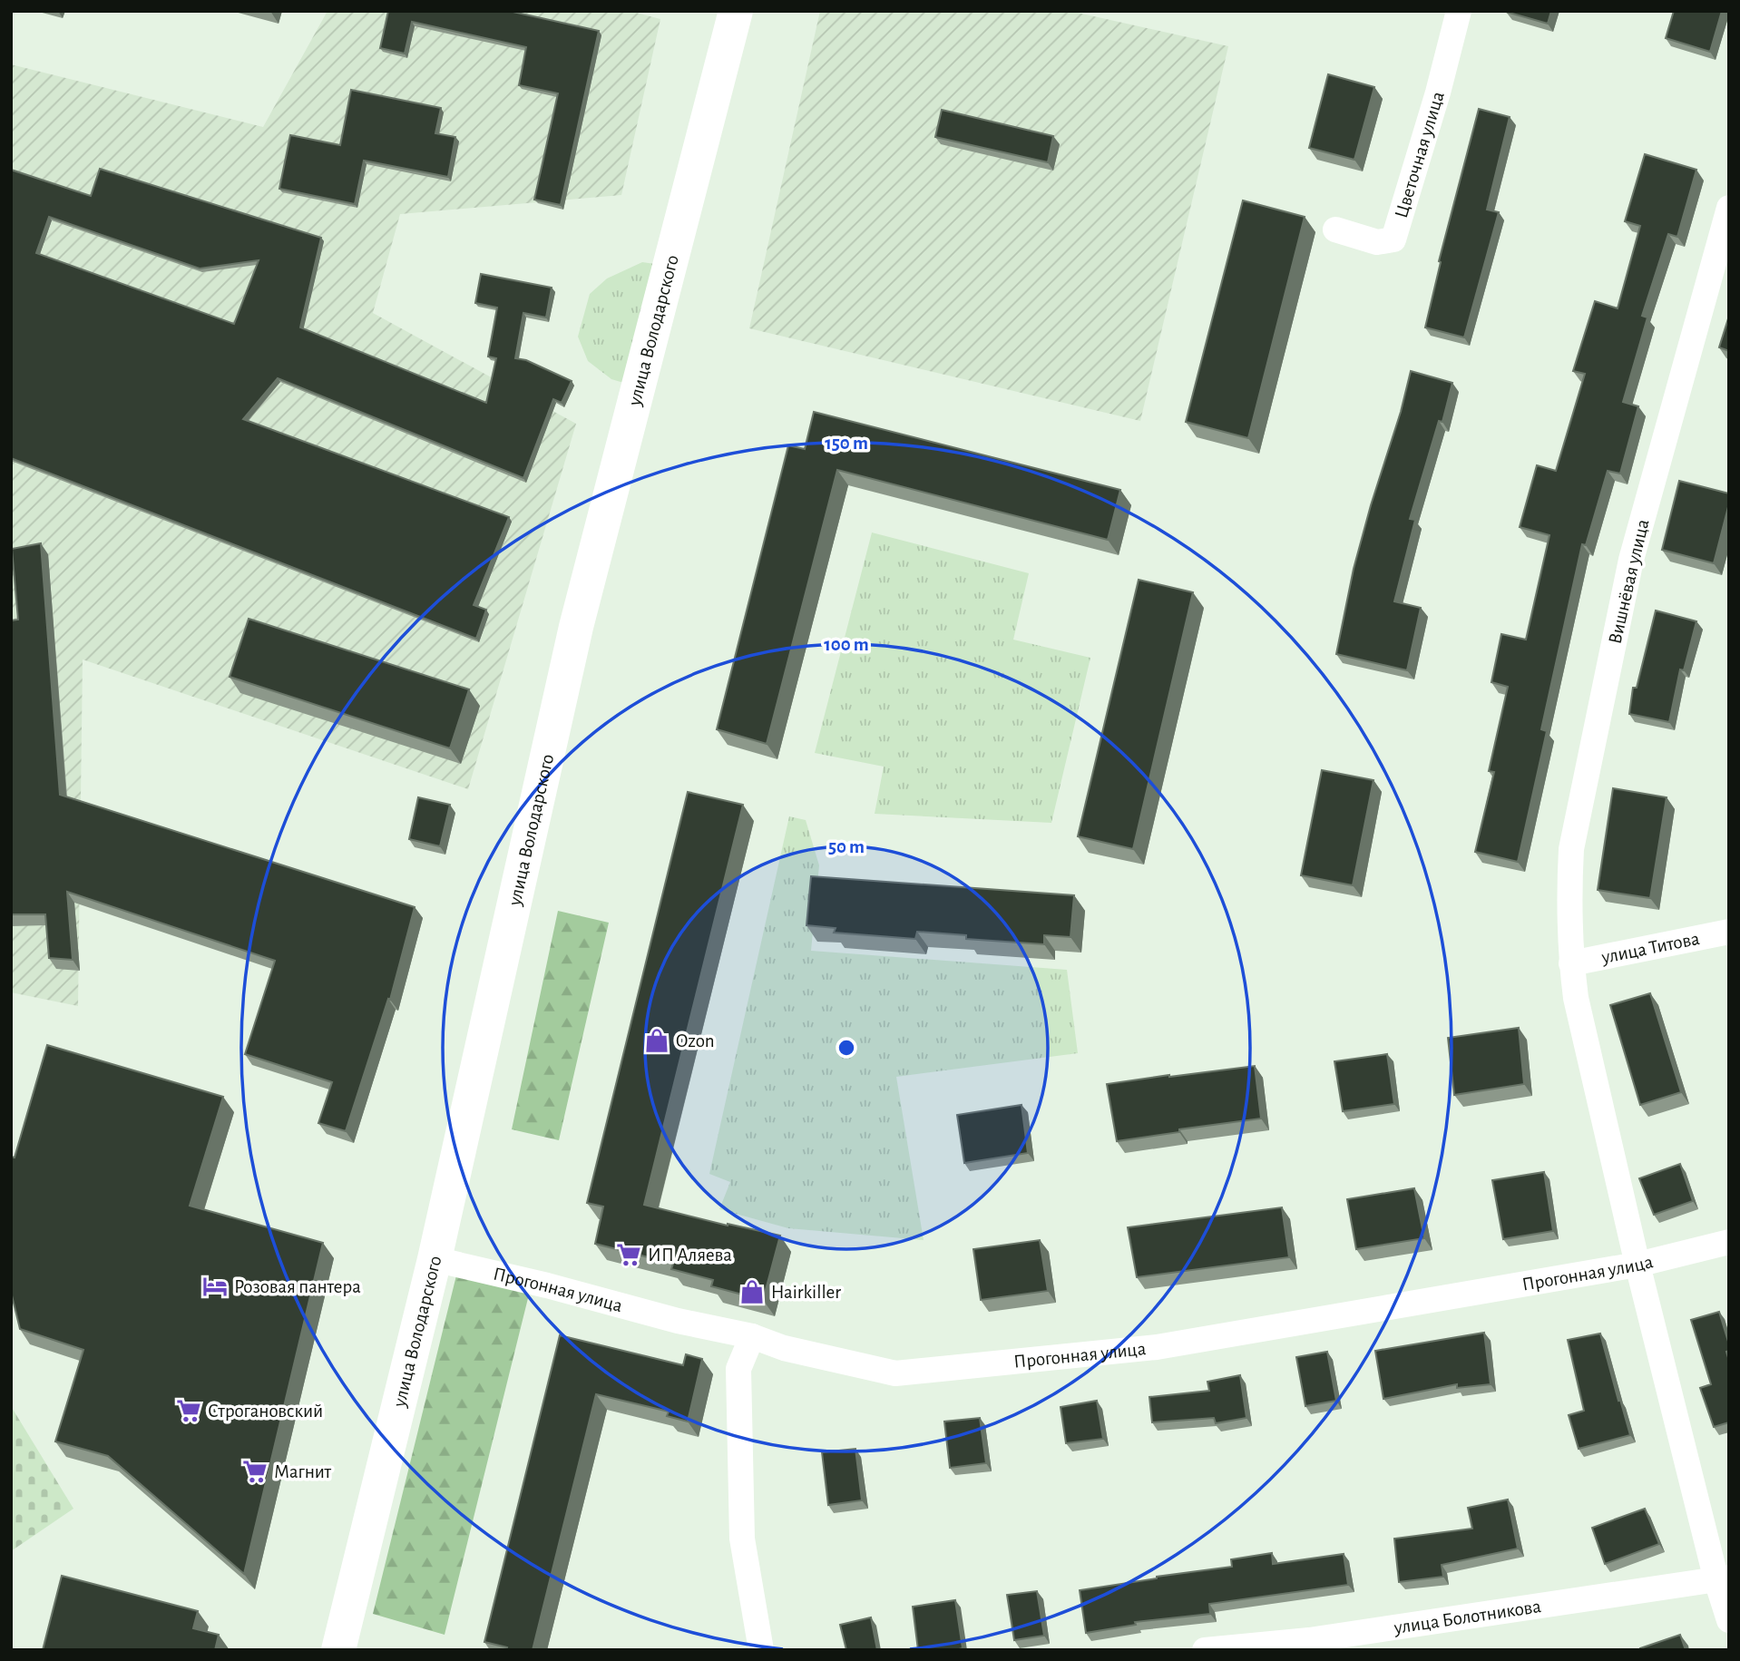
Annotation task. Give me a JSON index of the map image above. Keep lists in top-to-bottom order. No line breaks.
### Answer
{"streets":{"main road":["улица Володарского"],"street":["Цветочная улица","Вишнёвая улица","улица Титова","Прогонная улица","улица Болотникова"]},"crossings":[["улица Володарского","Прогонная улица"],["Вишнёвая улица","улица Титова"],["Вишнёвая улица","Прогонная улица"],["Вишнёвая улица","улица Болотникова"]],"places":{"shop":["Ozon","Hairkiller"],"supermarket":["ИП Аляева","Строгановский","Магнит"],"hotel":["Розовая пантера"]},"rings":["150 m","100 m","50 m"]}
